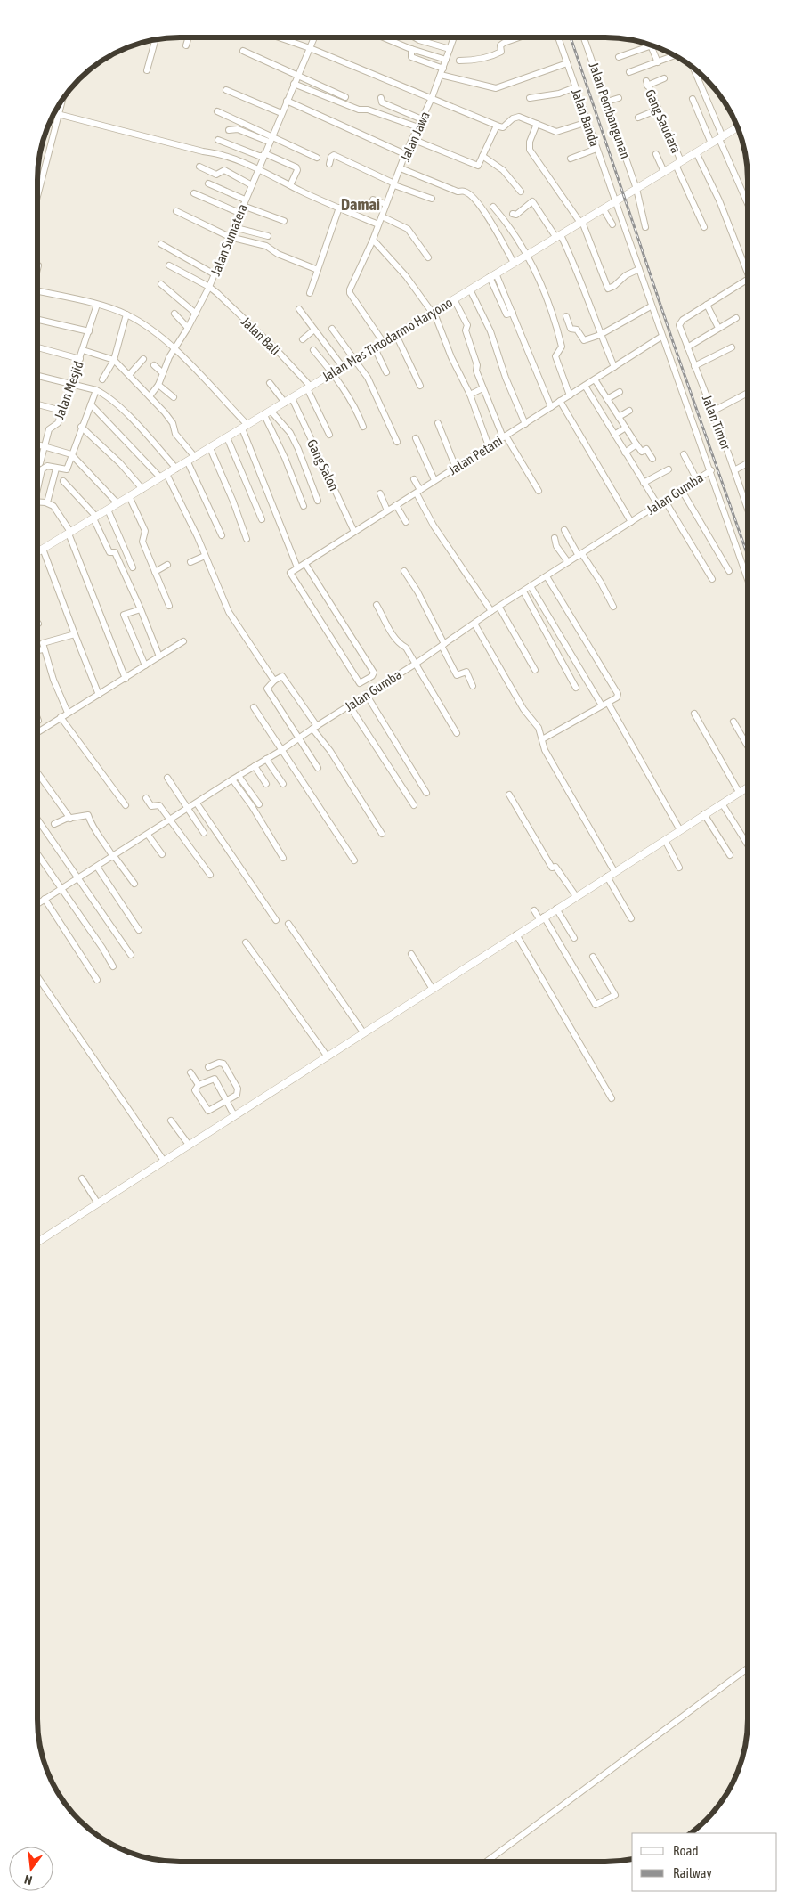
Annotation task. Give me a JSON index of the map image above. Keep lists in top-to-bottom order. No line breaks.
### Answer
{"streets":{"street":["Jalan Pembangunan","Jalan Banda","Gang Saudara","Jalan Jawa","Jalan Sumatera","Jalan Bali","Jalan Mas Tirtodarmo Haryono","Jalan Mesjid","Jalan Timor","Jalan Petani","Gang Salon","Jalan Gumba"]},"crossings":[["Jalan Pembangunan","Jalan Mas Tirtodarmo Haryono"],["Jalan Banda","Jalan Mas Tirtodarmo Haryono"],["Jalan Banda","Jalan Gumba"],["Gang Saudara","Jalan Mas Tirtodarmo Haryono"],["Jalan Jawa","Jalan Mas Tirtodarmo Haryono"],["Jalan Sumatera","Jalan Bali"],["Jalan Bali","Jalan Mas Tirtodarmo Haryono"],["Jalan Mas Tirtodarmo Haryono","Gang Salon"],["Jalan Mas Tirtodarmo Haryono","Jalan Gumba"],["Jalan Petani","Gang Salon"],["Jalan Petani","Jalan Gumba"]],"districts":["Damai"],"legend":["Road","Railway"],"north":"bottom"}
